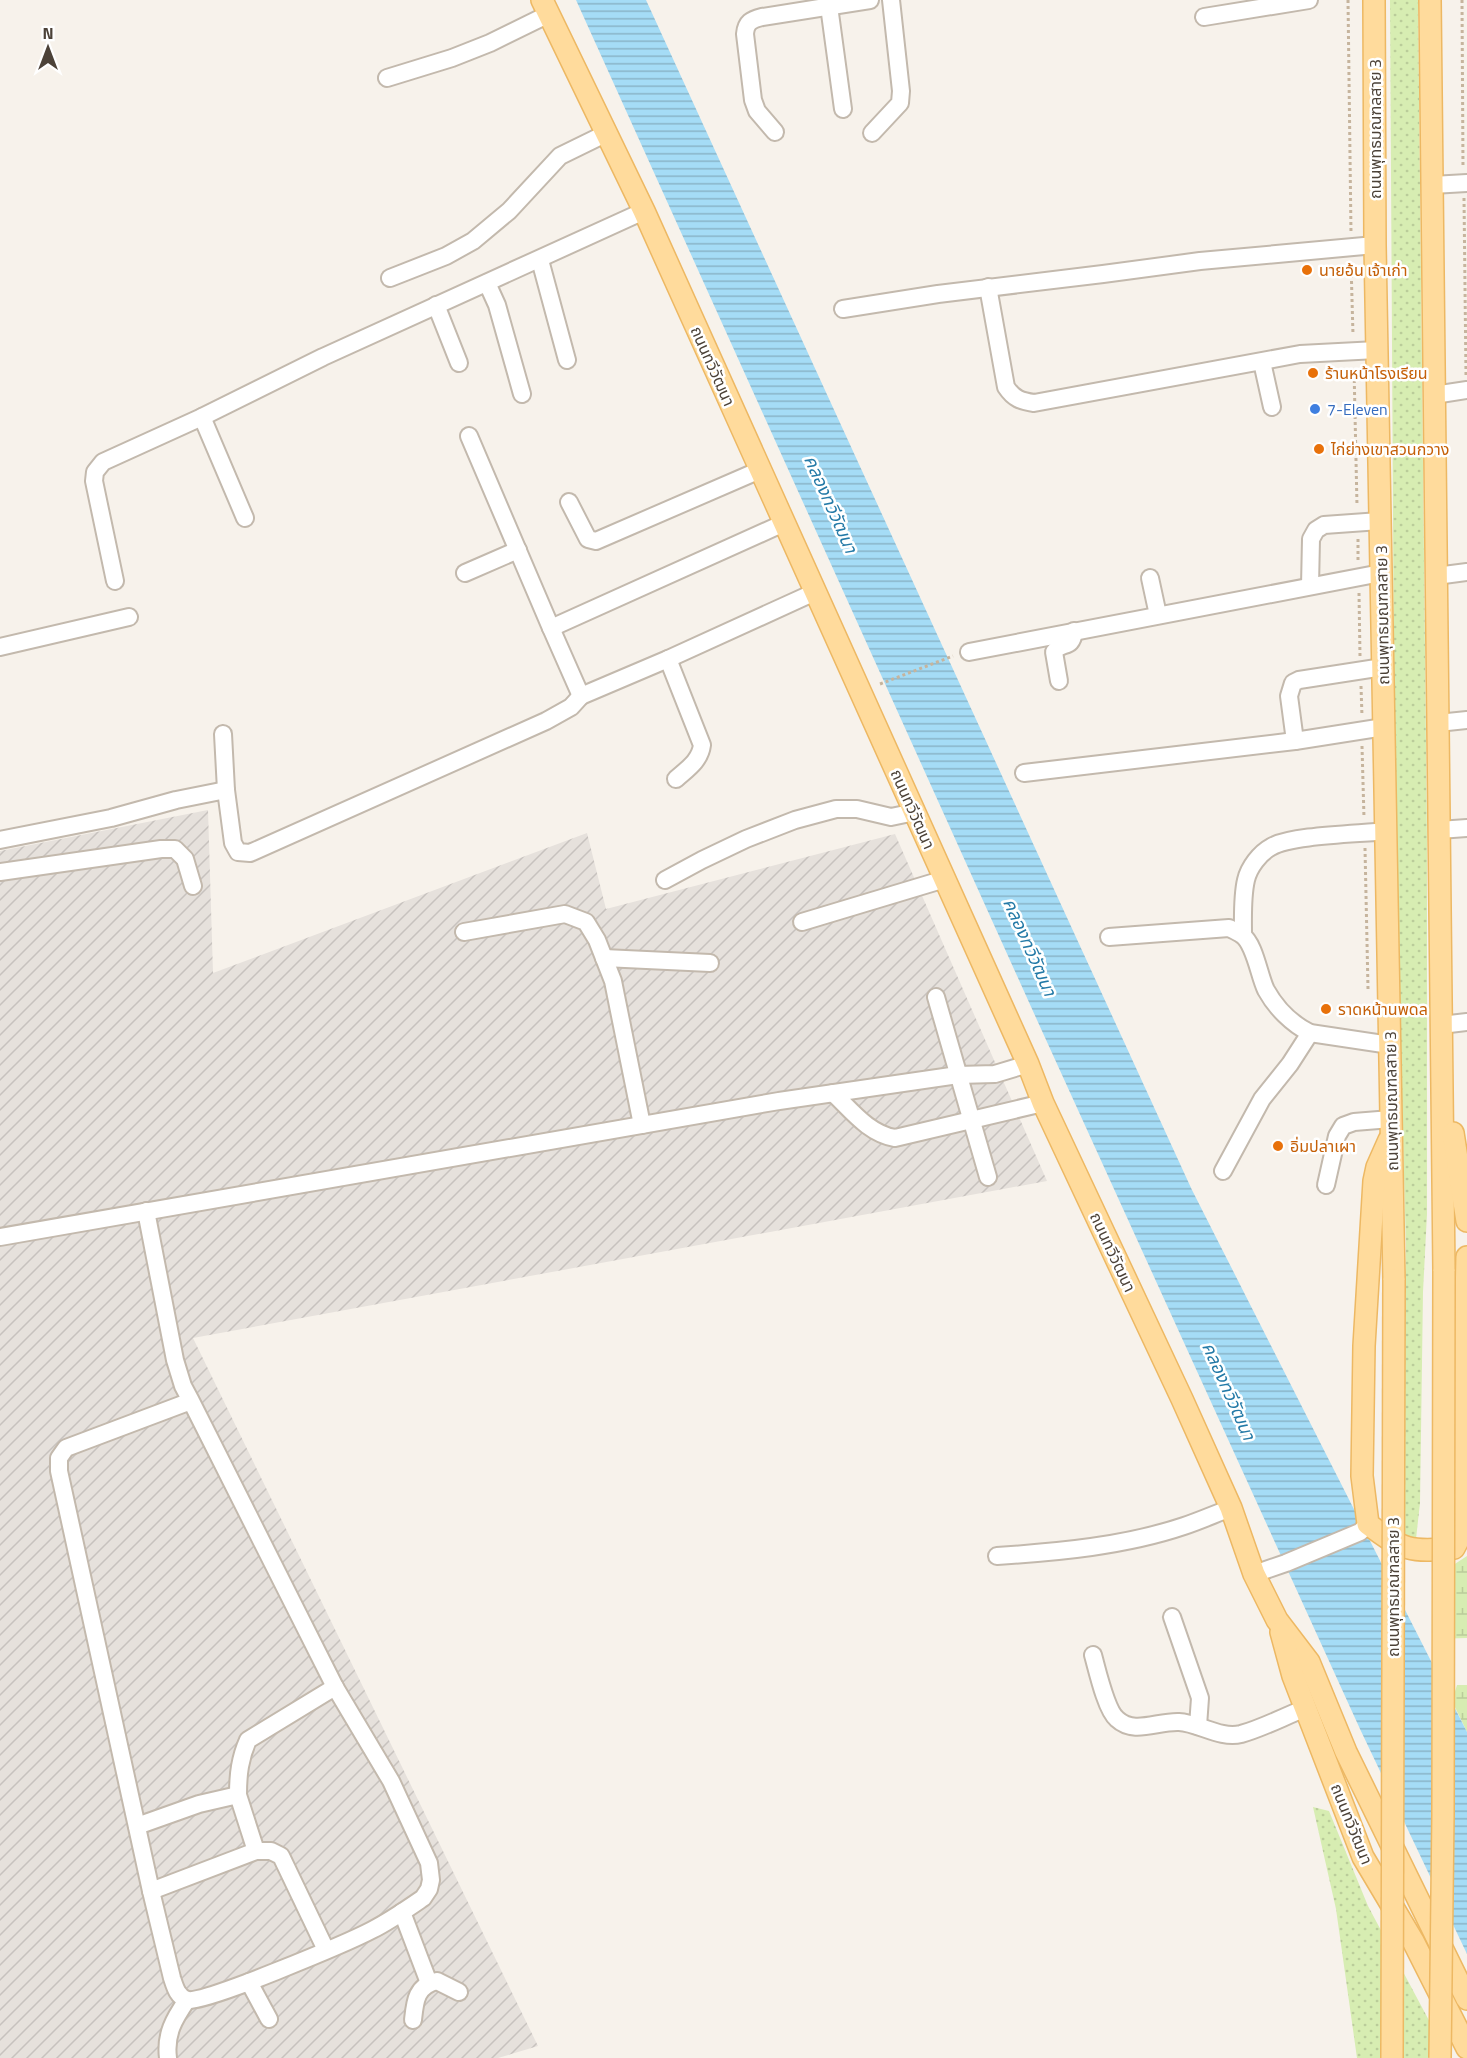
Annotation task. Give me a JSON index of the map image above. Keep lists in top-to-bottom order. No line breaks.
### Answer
{"streets":{"main road":["ถนนพุทธมณฑลสาย 3","ถนนทวีวัฒนา"]},"water":["คลองทวีวัฒนา"],"places":["นายอ้น เจ้าเก่า","ร้านหน้าโรงเรียน","7-Eleven","ไก่ย่างเขาสวนกวาง","ราดหน้านพดล","อิ่มปลาเผา"],"north":"top"}
